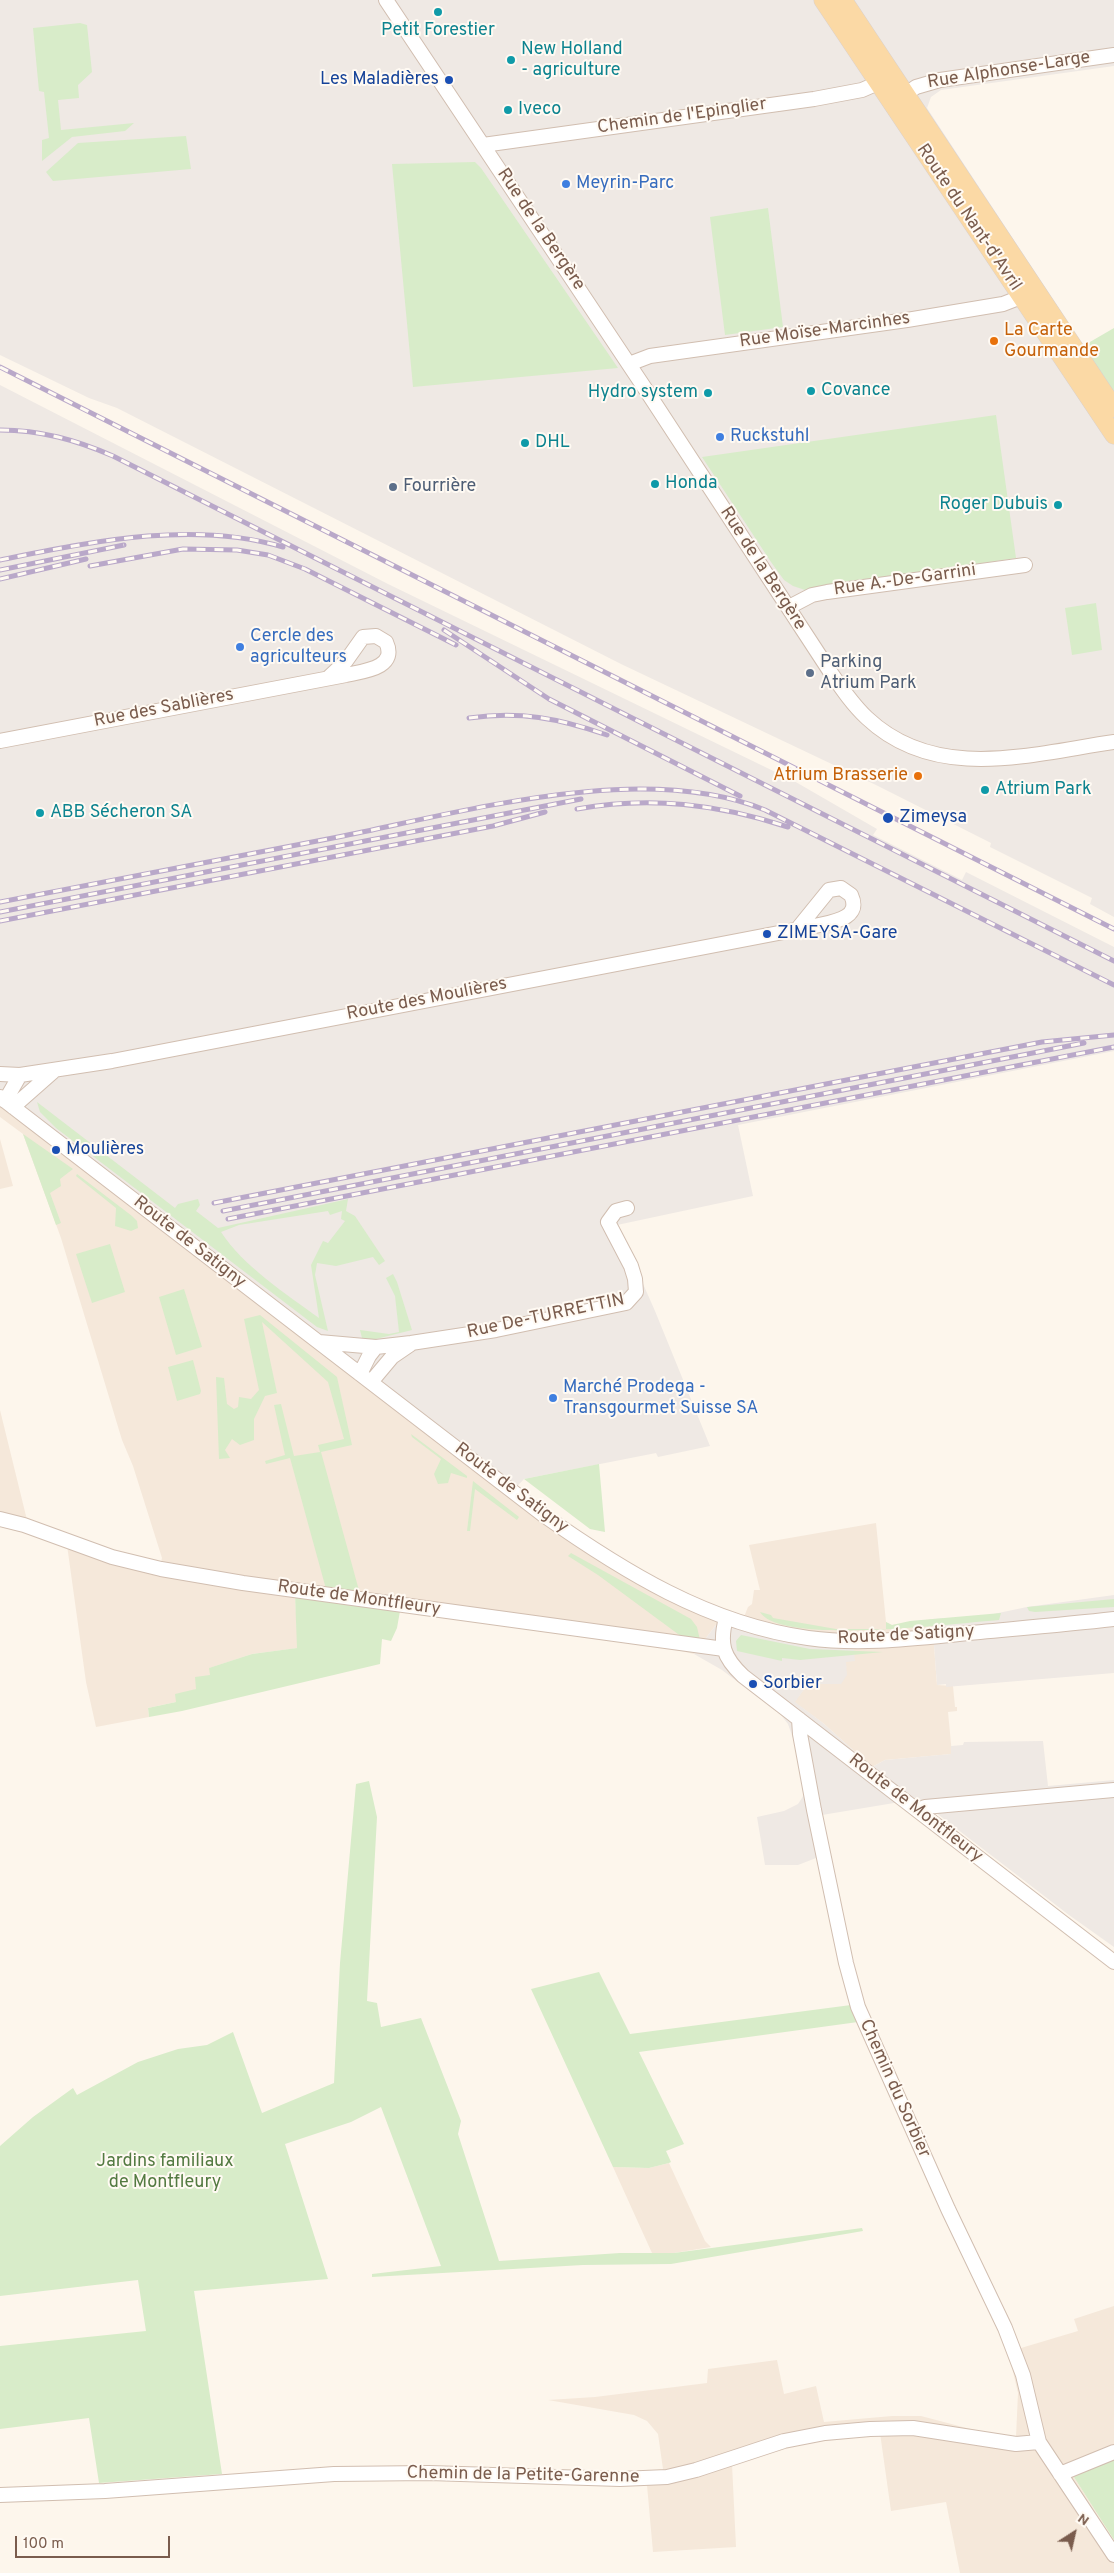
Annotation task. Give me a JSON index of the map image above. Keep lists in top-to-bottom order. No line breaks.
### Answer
{"streets":{"main road":["Route du Nant-d'Avril"],"street":["Rue Alphonse-Large","Chemin de l'Epinglier","Rue de la Bergère","Rue Moïse-Marcinhes","Rue A.-De-Garrini","Rue des Sablières","Route des Moulières","Route de Satigny","Rue De-TURRETTIN","Route de Montfleury","Chemin du Sorbier","Chemin de la Petite-Garenne"]},"crossings":[["Rue Alphonse-Large","Route du Nant-d'Avril"],["Chemin de l'Epinglier","Route du Nant-d'Avril"],["Chemin de l'Epinglier","Rue de la Bergère"],["Route du Nant-d'Avril","Rue Moïse-Marcinhes"],["Rue de la Bergère","Rue Moïse-Marcinhes"],["Rue de la Bergère","Rue A.-De-Garrini"],["Route de Satigny","Rue De-TURRETTIN"],["Route de Montfleury","Chemin du Sorbier"],["Chemin du Sorbier","Chemin de la Petite-Garenne"]],"parks":["Jardins familiaux de Montfleury"],"places":["Petit Forestier","New Holland - agriculture","Les Maladières","Iveco","Meyrin-Parc","La Carte Gourmande","Covance","Hydro system","Ruckstuhl","DHL","Honda","Fourrière","Roger Dubuis","Cercle des agriculteurs","Parking Atrium Park","Atrium Brasserie","Atrium Park","ABB Sécheron SA","Zimeysa","ZIMEYSA-Gare","Moulières","Marché Prodega - Transgourmet Suisse SA","Sorbier"],"scale_bar":"100 m","north":"top right"}
